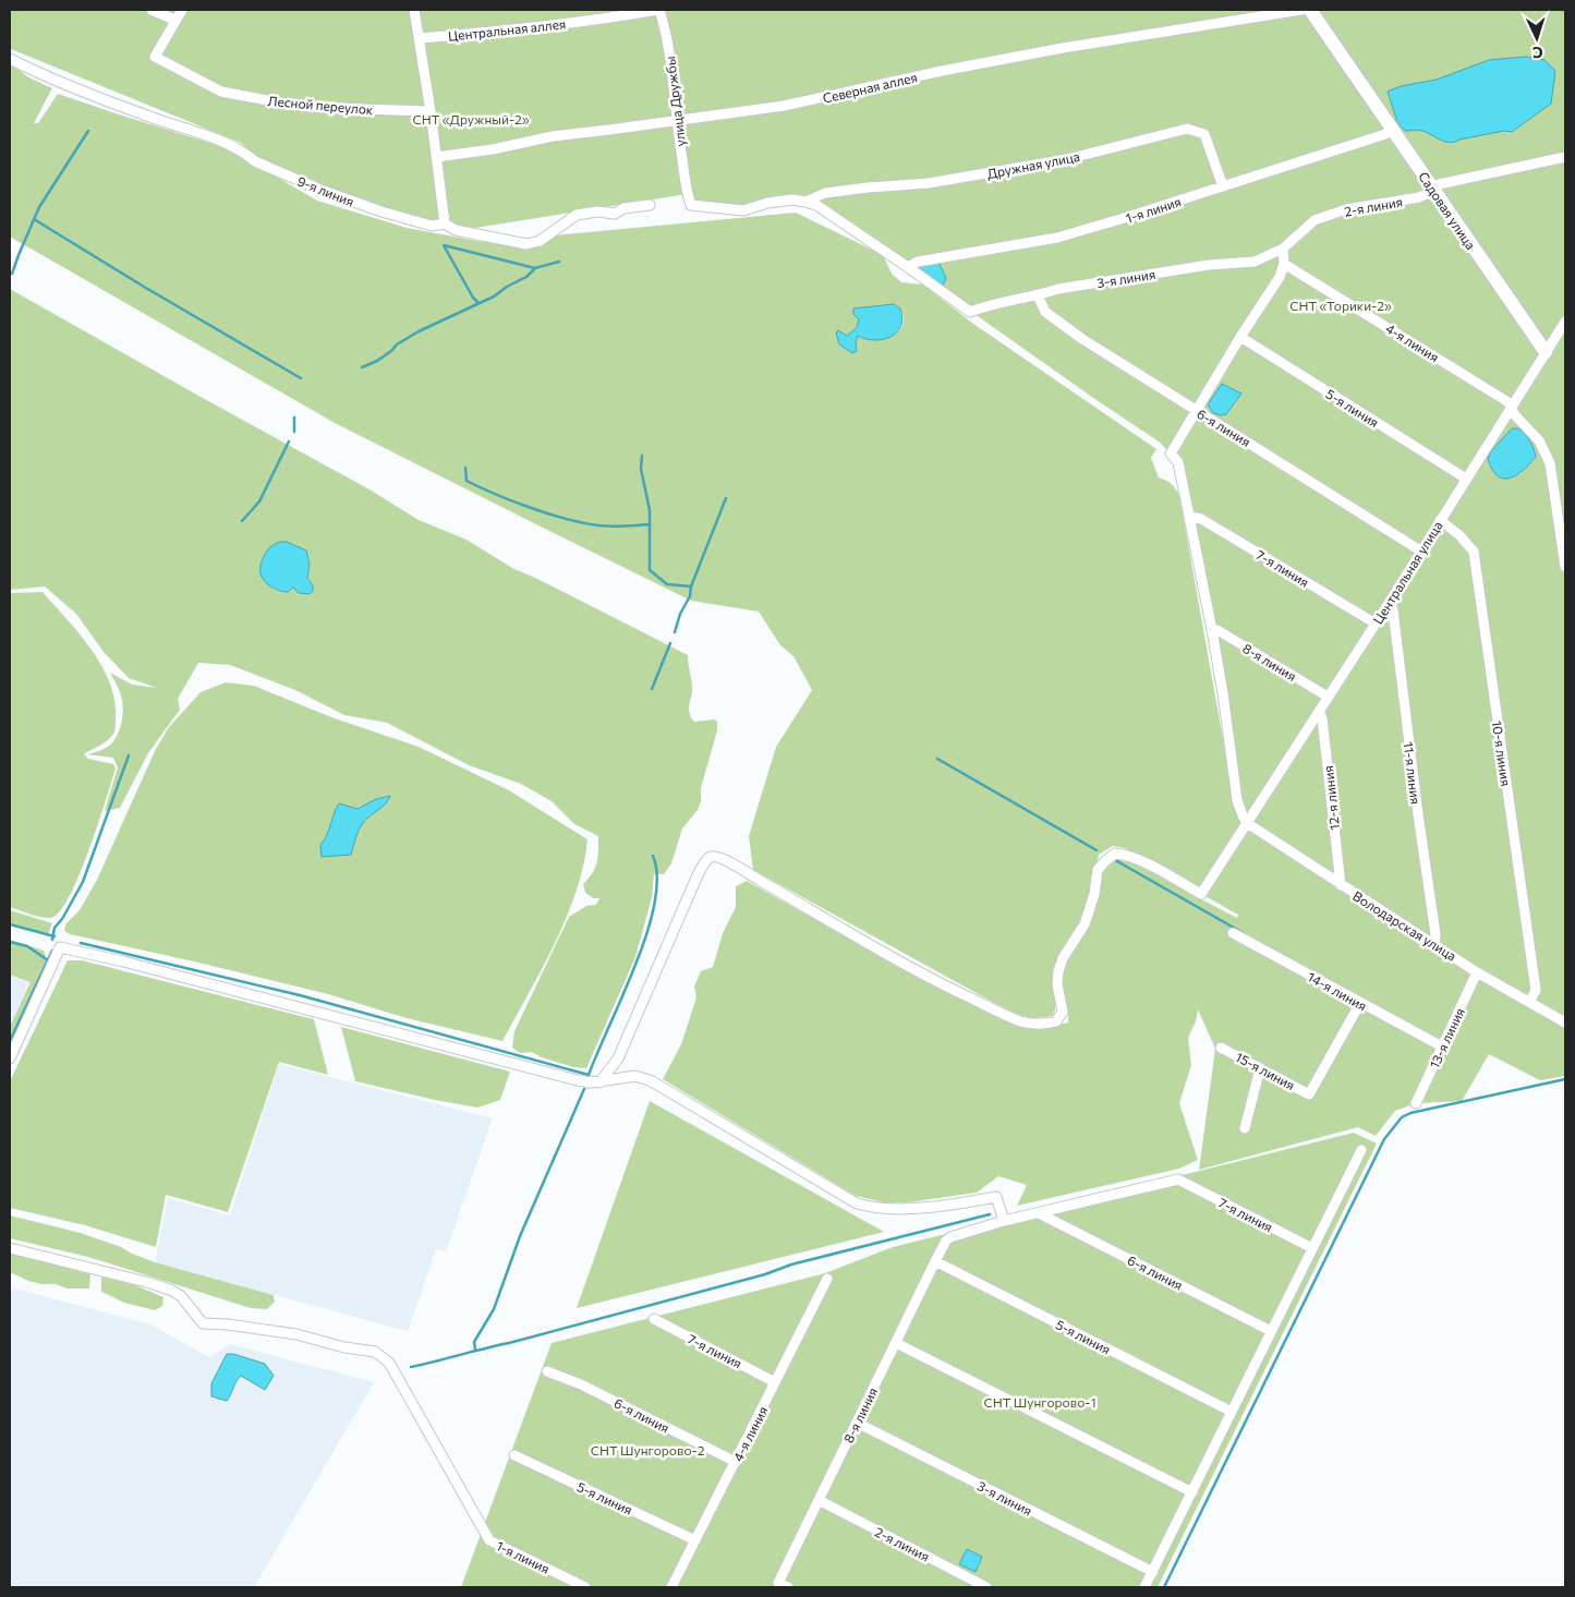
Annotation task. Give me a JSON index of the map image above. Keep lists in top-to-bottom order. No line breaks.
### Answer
{"streets":{"street":["Центральная аллея","Северная аллея","улица Дружбы","Лесной переулок","Дружная улица","9-я линия","2-я линия","1-я линия","Садовая улица","3-я линия","4-я линия","5-я линия","6-я линия","7-я линия","Центральная улица","8-я линия","10-я линия","11-я линия","12-я линия","Володарская улица","14-я линия","13-я линия","15-я линия"]},"crossings":[["Центральная аллея","улица Дружбы"],["Северная аллея","улица Дружбы"],["улица Дружбы","Дружная улица"],["Дружная улица","1-я линия"],["2-я линия","Садовая улица"],["2-я линия","3-я линия"],["2-я линия","8-я линия"],["1-я линия","Садовая улица"],["1-я линия","3-я линия"],["Садовая улица","Центральная улица"],["3-я линия","6-я линия"],["3-я линия","8-я линия"],["4-я линия","5-я линия"],["4-я линия","6-я линия"],["4-я линия","7-я линия"],["4-я линия","Центральная улица"],["5-я линия","Центральная улица"],["5-я линия","8-я линия"],["6-я линия","7-я линия"],["6-я линия","Центральная улица"],["7-я линия","Центральная улица"],["Центральная улица","8-я линия"],["Центральная улица","10-я линия"],["Центральная улица","11-я линия"],["Центральная улица","12-я линия"],["Центральная улица","Володарская улица"],["10-я линия","Володарская улица"],["11-я линия","Володарская улица"],["12-я линия","Володарская улица"],["Володарская улица","13-я линия"],["14-я линия","13-я линия"],["14-я линия","15-я линия"]],"parks":["СНТ «Дружный-2»","СНТ «Торики-2»","СНТ Шунгорово-1","СНТ Шунгорово-2"],"north":"bottom"}
